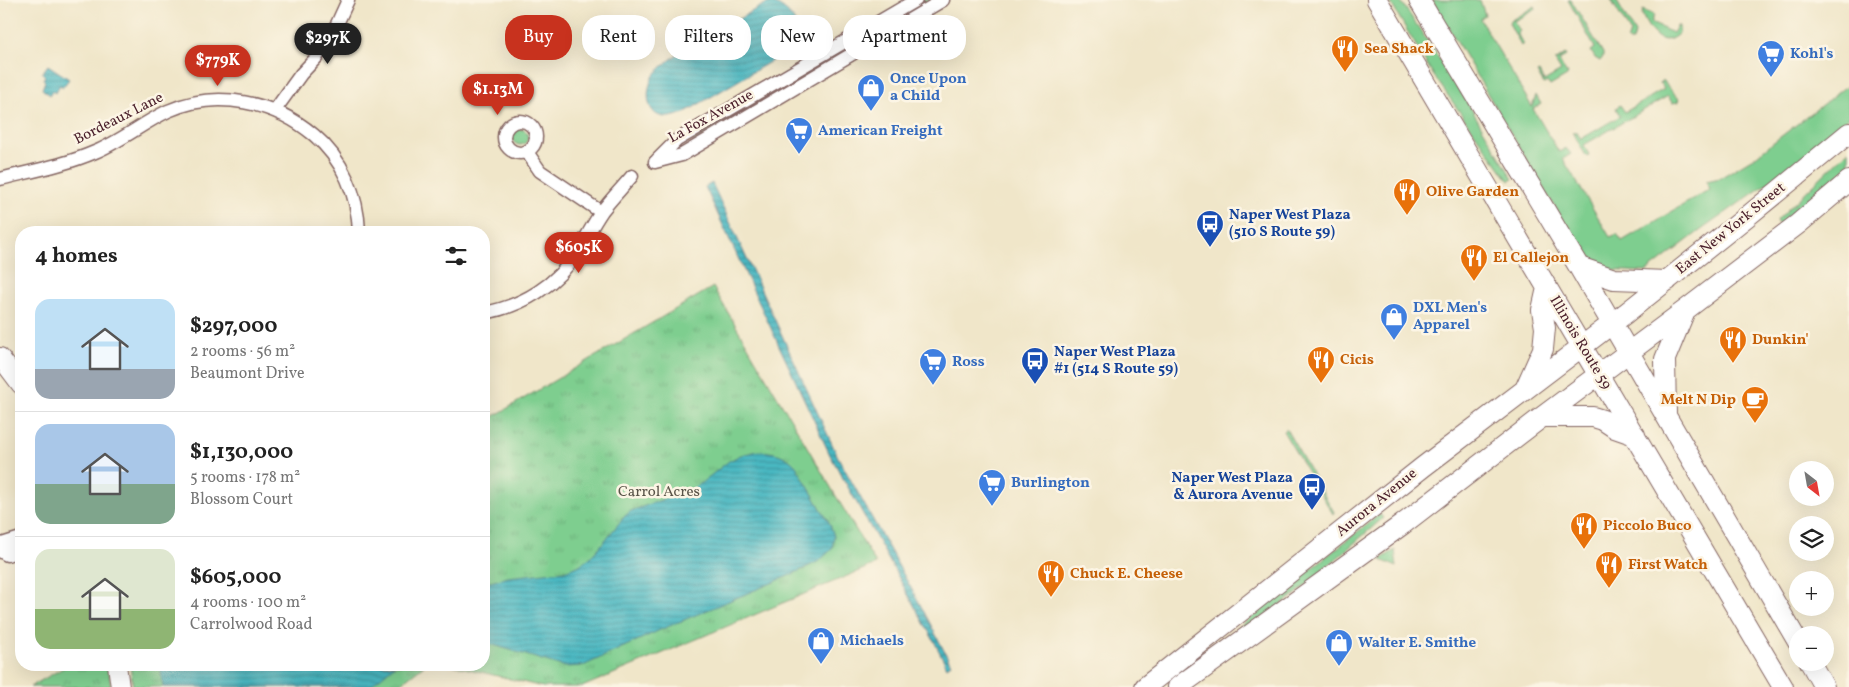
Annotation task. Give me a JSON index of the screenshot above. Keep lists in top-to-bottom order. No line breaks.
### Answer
{"streets":{"main road":["East New York Street","Illinois Route 59","Aurora Avenue"],"street":["La Fox Avenue","Bordeaux Lane"]},"crossings":[["East New York Street","Aurora Avenue"],["Illinois Route 59","Aurora Avenue"]],"parks":["Carrol Acres"],"places":{"restaurant":["Sea Shack","Olive Garden","El Callejon","Dunkin'","Cicis","Piccolo Buco","First Watch","Chuck E. Cheese"],"supermarket":["Kohl's","American Freight","Ross","Burlington"],"shop":["Once Upon a Child","DXL Men's Apparel","Michaels","Walter E. Smithe"],"bus stop":["Naper West Plaza (510 S Route 59)","Naper West Plaza #1 (514 S Route 59)","Naper West Plaza & Aurora Avenue"],"cafe":["Melt N Dip"]},"north":"bottom right","page":{"chip":["Buy","Rent","Filters","New","Apartment"],"price":["$297K","$779K","$1.13M","$605K"],"heading":"4 homes","list":[{"name":"$297,000","note":"2 rooms · 56 m² · Beaumont Drive"},{"name":"$1,130,000","note":"5 rooms · 178 m² · Blossom Court"},{"name":"$605,000","note":"4 rooms · 100 m² · Carrolwood Road"}],"map_buttons":["+","−"]}}
